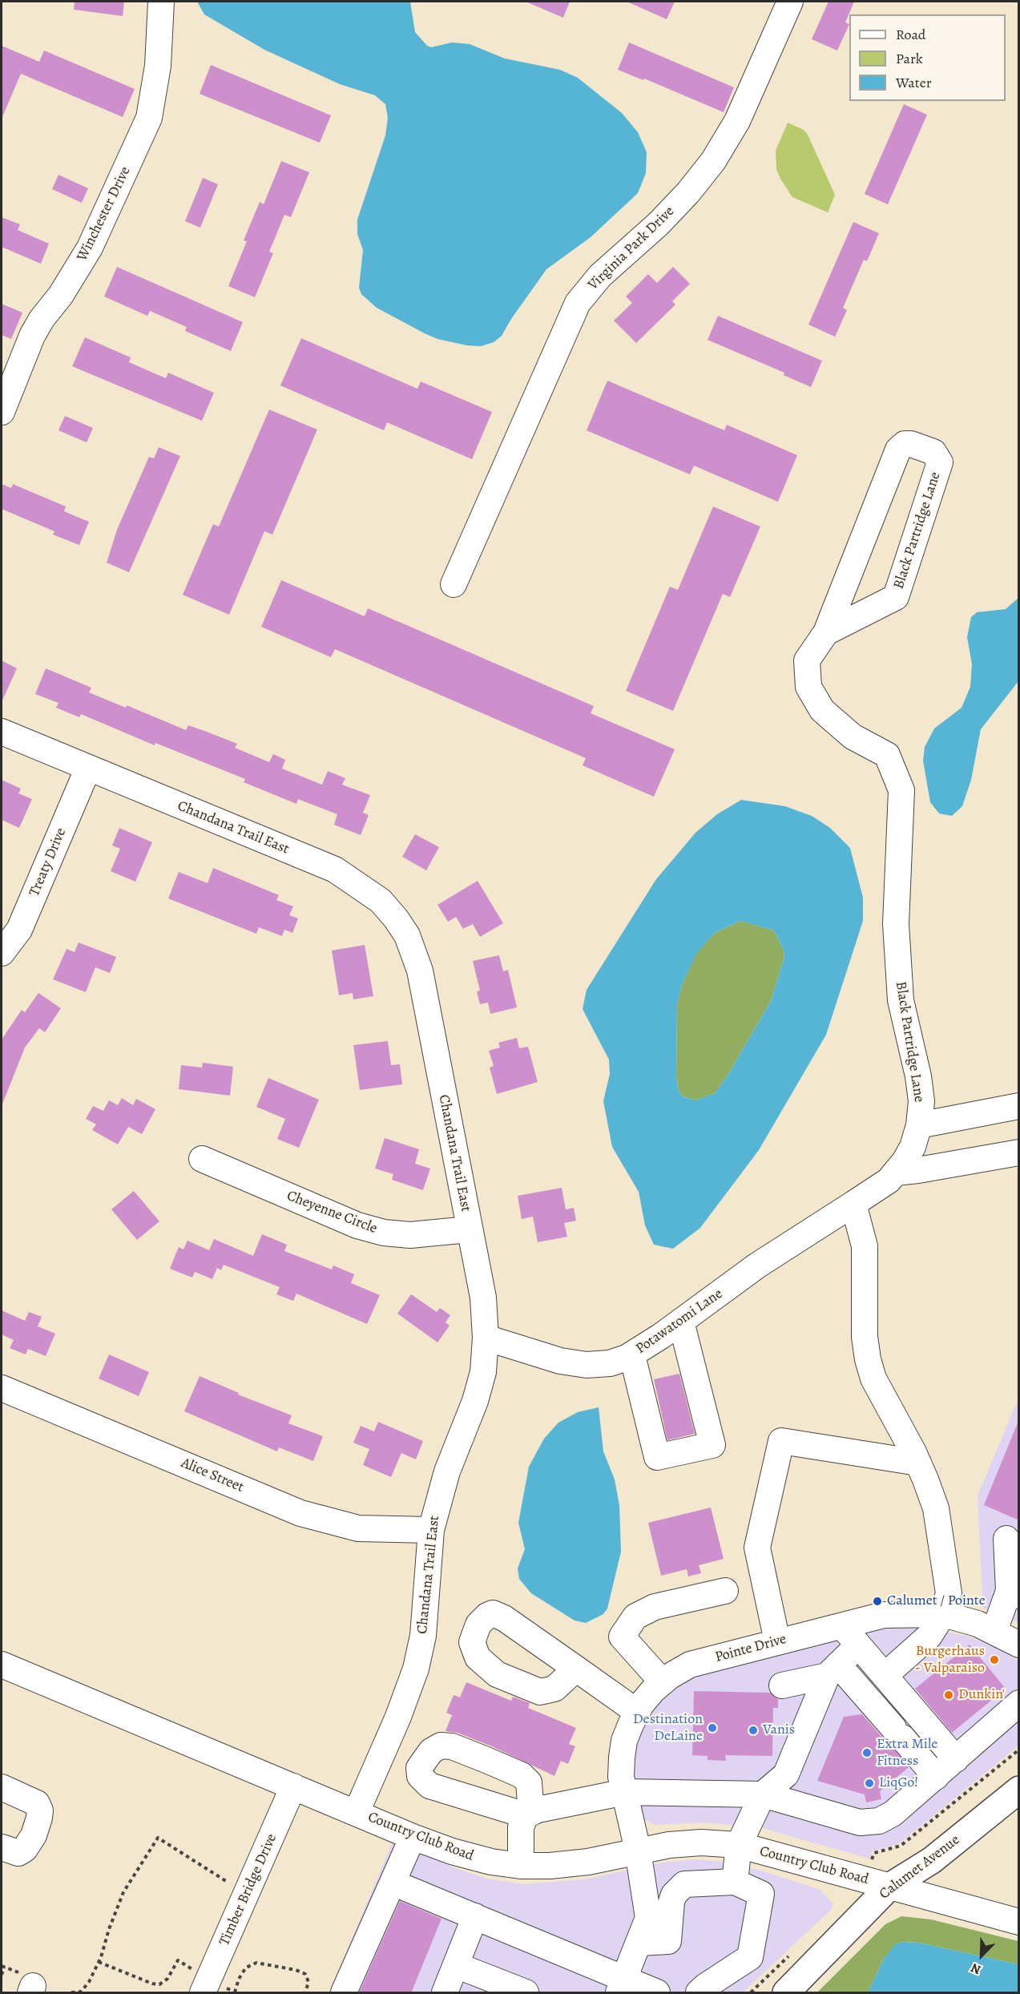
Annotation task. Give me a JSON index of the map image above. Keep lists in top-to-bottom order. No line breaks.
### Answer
{"streets":{"main road":["Calumet Avenue"],"street":["Winchester Drive","Virginia Park Drive","Black Partridge Lane","Chandana Trail East","Treaty Drive","Cheyenne Circle","Potawatomi Lane","Alice Street","Pointe Drive","Country Club Road","Timber Bridge Drive"]},"crossings":[["Black Partridge Lane","Potawatomi Lane"],["Chandana Trail East","Treaty Drive"],["Chandana Trail East","Cheyenne Circle"],["Chandana Trail East","Potawatomi Lane"],["Chandana Trail East","Alice Street"],["Chandana Trail East","Country Club Road"],["Pointe Drive","Country Club Road"],["Country Club Road","Calumet Avenue"],["Country Club Road","Timber Bridge Drive"]],"places":["Calumet / Pointe","Burgerhaus - Valparaiso","Dunkin'","Destination DeLaine","Vanis","Extra Mile Fitness","LiqGo!"],"legend":["Road","Park","Water"],"north":"bottom left"}
